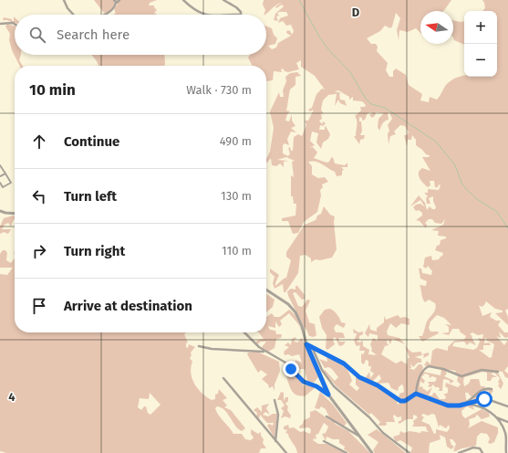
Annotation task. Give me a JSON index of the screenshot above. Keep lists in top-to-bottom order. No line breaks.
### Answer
{"north":"left","page":{"map_buttons":["+","−"],"search":"Search here","heading":["10 min","Walk · 730 m"],"list":[["Continue","490 m"],["Turn left","130 m"],["Turn right","110 m"],"Arrive at destination"]},"grid":{"columns":["D"],"rows":["4"]}}
